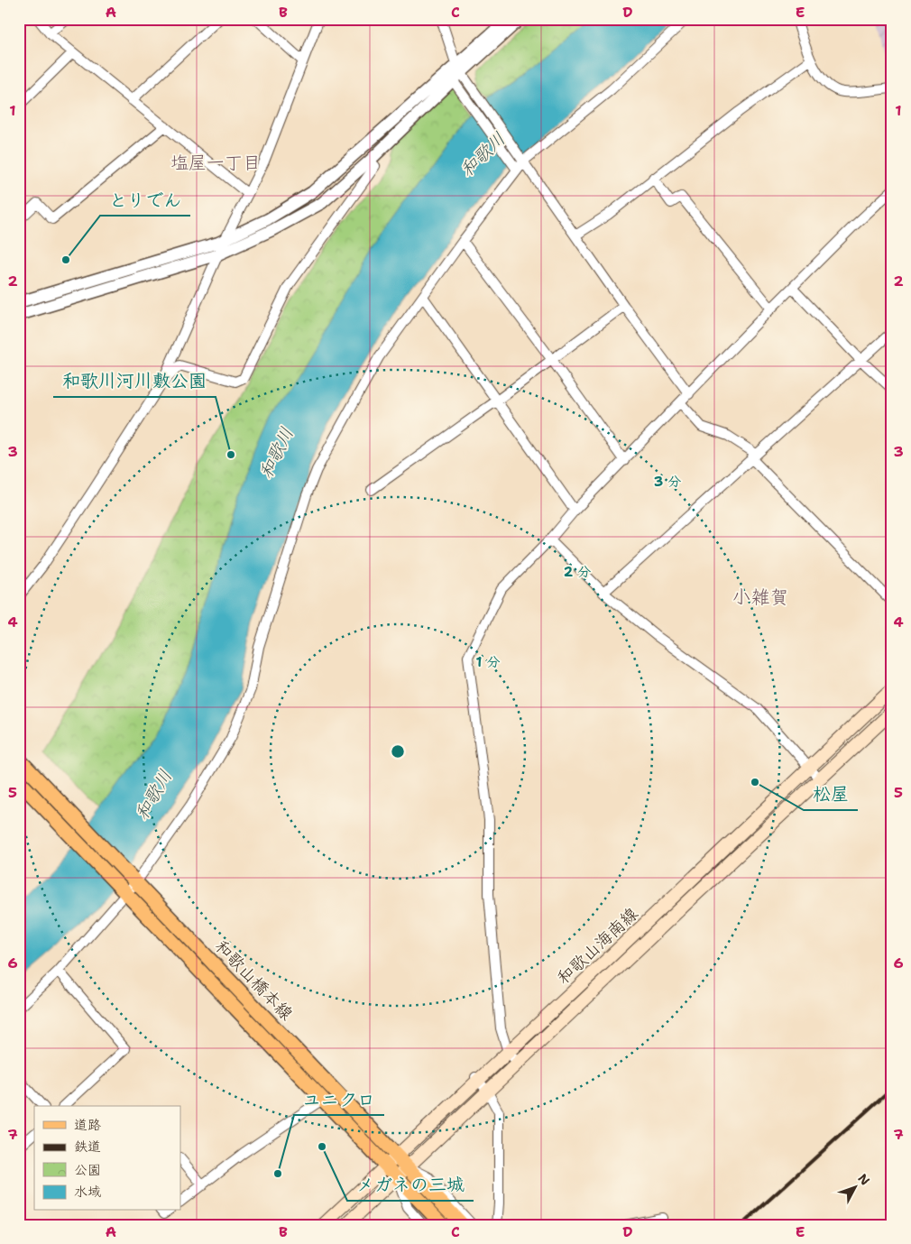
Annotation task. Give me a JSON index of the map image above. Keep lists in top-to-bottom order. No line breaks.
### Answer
{"streets":{"main road":["和歌山海南線","和歌山橋本線"]},"crossings":[["和歌山海南線","和歌山橋本線"]],"districts":["塩屋一丁目","小雑賀"],"water":["和歌川"],"places":["とりでん","和歌川河川敷公園","松屋","メガネの三城","ユニクロ"],"legend":["道路","鉄道","公園","水域"],"north":"top right","grid":{"columns":["A","B","C","D","E"],"rows":["1","2","3","4","5","6","7"]},"rings":["3 分","2 分","1 分"]}
